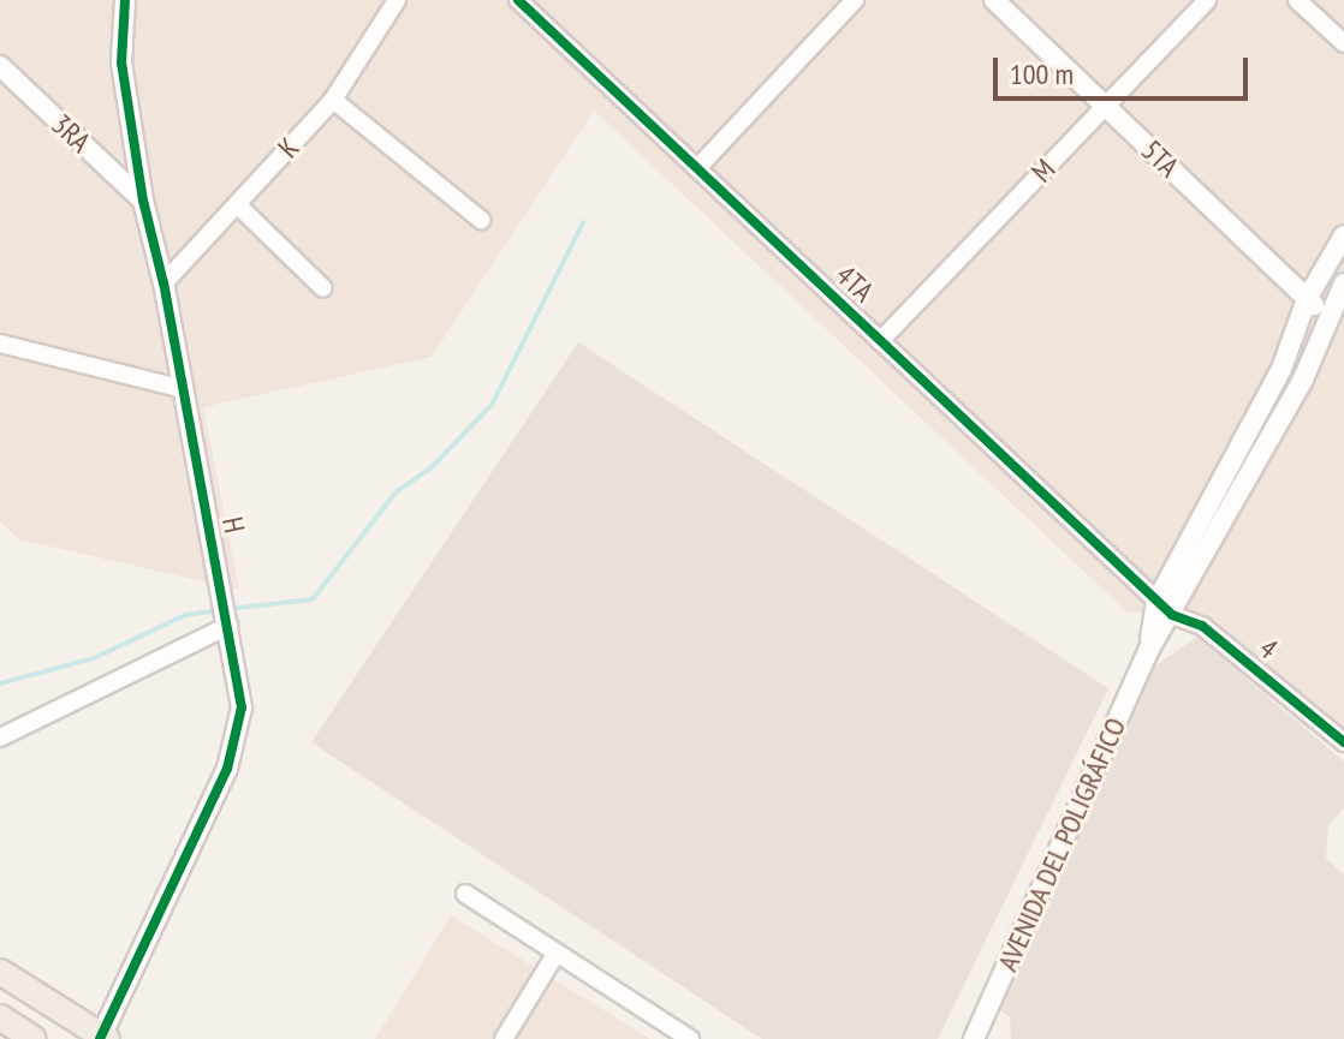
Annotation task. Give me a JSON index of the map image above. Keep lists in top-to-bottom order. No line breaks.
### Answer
{"streets":{"street":["3RA","K","5TA","M","4TA","H","4","AVENIDA DEL POLIGRÁFICO"]},"crossings":[["3RA","H"],["K","H"],["5TA","M"],["5TA","AVENIDA DEL POLIGRÁFICO"],["M","4TA"],["4TA","4"],["4TA","AVENIDA DEL POLIGRÁFICO"],["4","AVENIDA DEL POLIGRÁFICO"]],"scale_bar":"100 m"}
